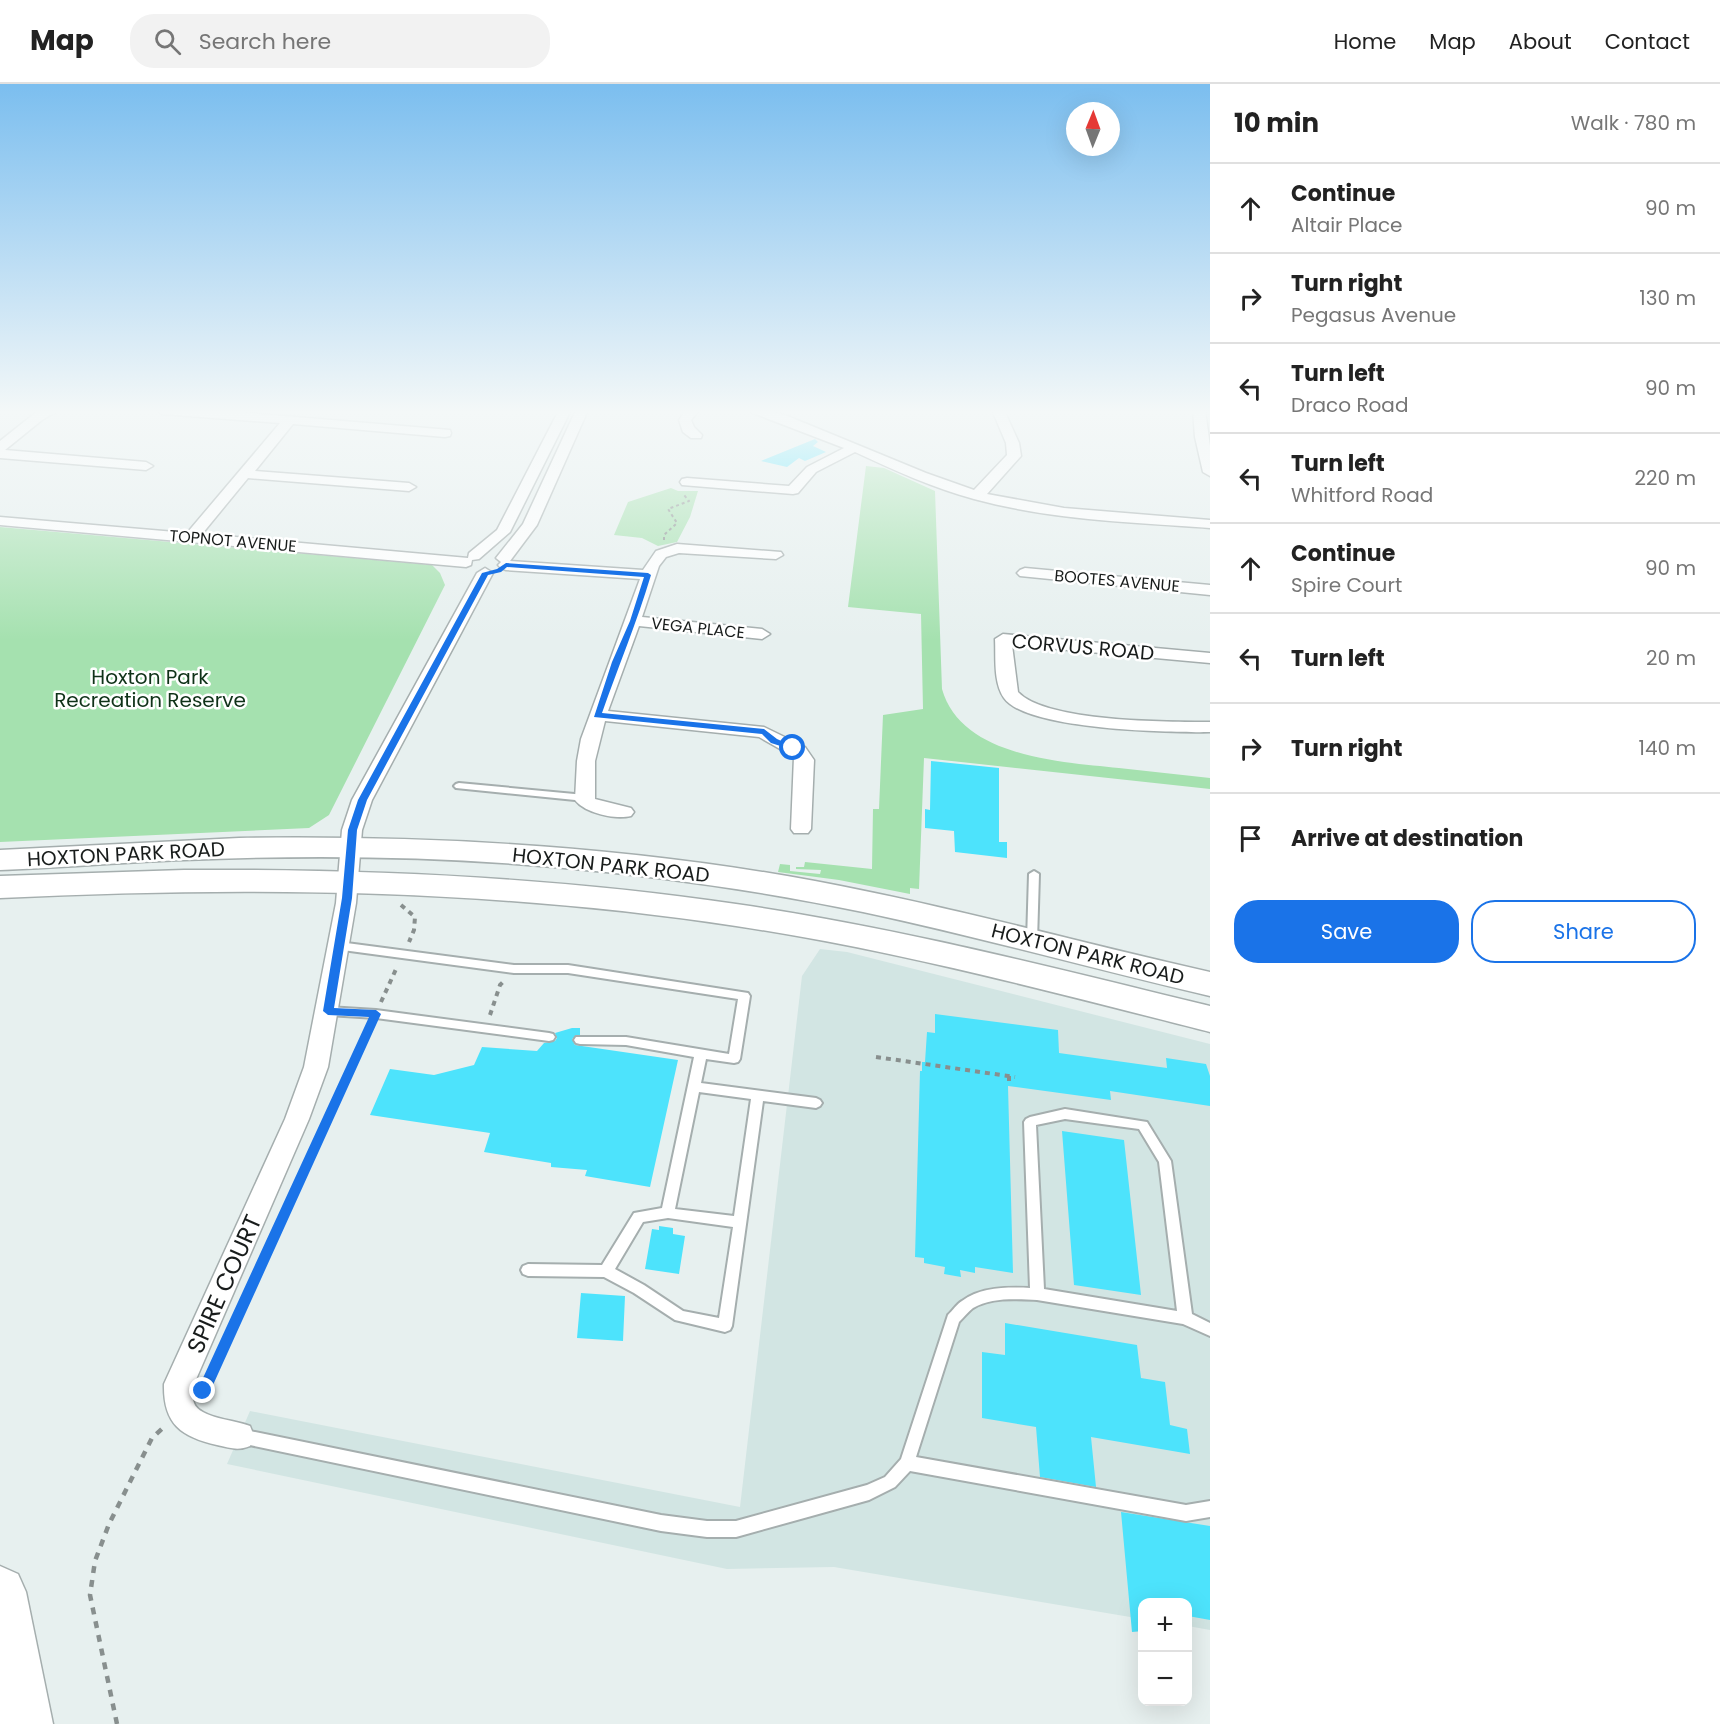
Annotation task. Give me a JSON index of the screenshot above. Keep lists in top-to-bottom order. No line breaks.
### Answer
{"streets":{"main road":["HOXTON PARK ROAD"],"street":["TOPNOT AVENUE","BOOTES AVENUE","VEGA PLACE","CORVUS ROAD","SPIRE COURT"]},"crossings":[["HOXTON PARK ROAD","SPIRE COURT"]],"parks":["Hoxton Park Recreation Reserve"],"north":"top","page":{"header":"Map","search":"Search here","nav":["Home","Map","About","Contact"],"heading":["10 min","Walk · 780 m"],"list":[["Continue","Altair Place","90 m"],["Turn right","Pegasus Avenue","130 m"],["Turn left","Draco Road","90 m"],["Turn left","Whitford Road","220 m"],["Continue","Spire Court","90 m"],["Turn left","20 m"],["Turn right","140 m"],"Arrive at destination"],"buttons":["Save","Share"],"map_buttons":["+","−"]}}
